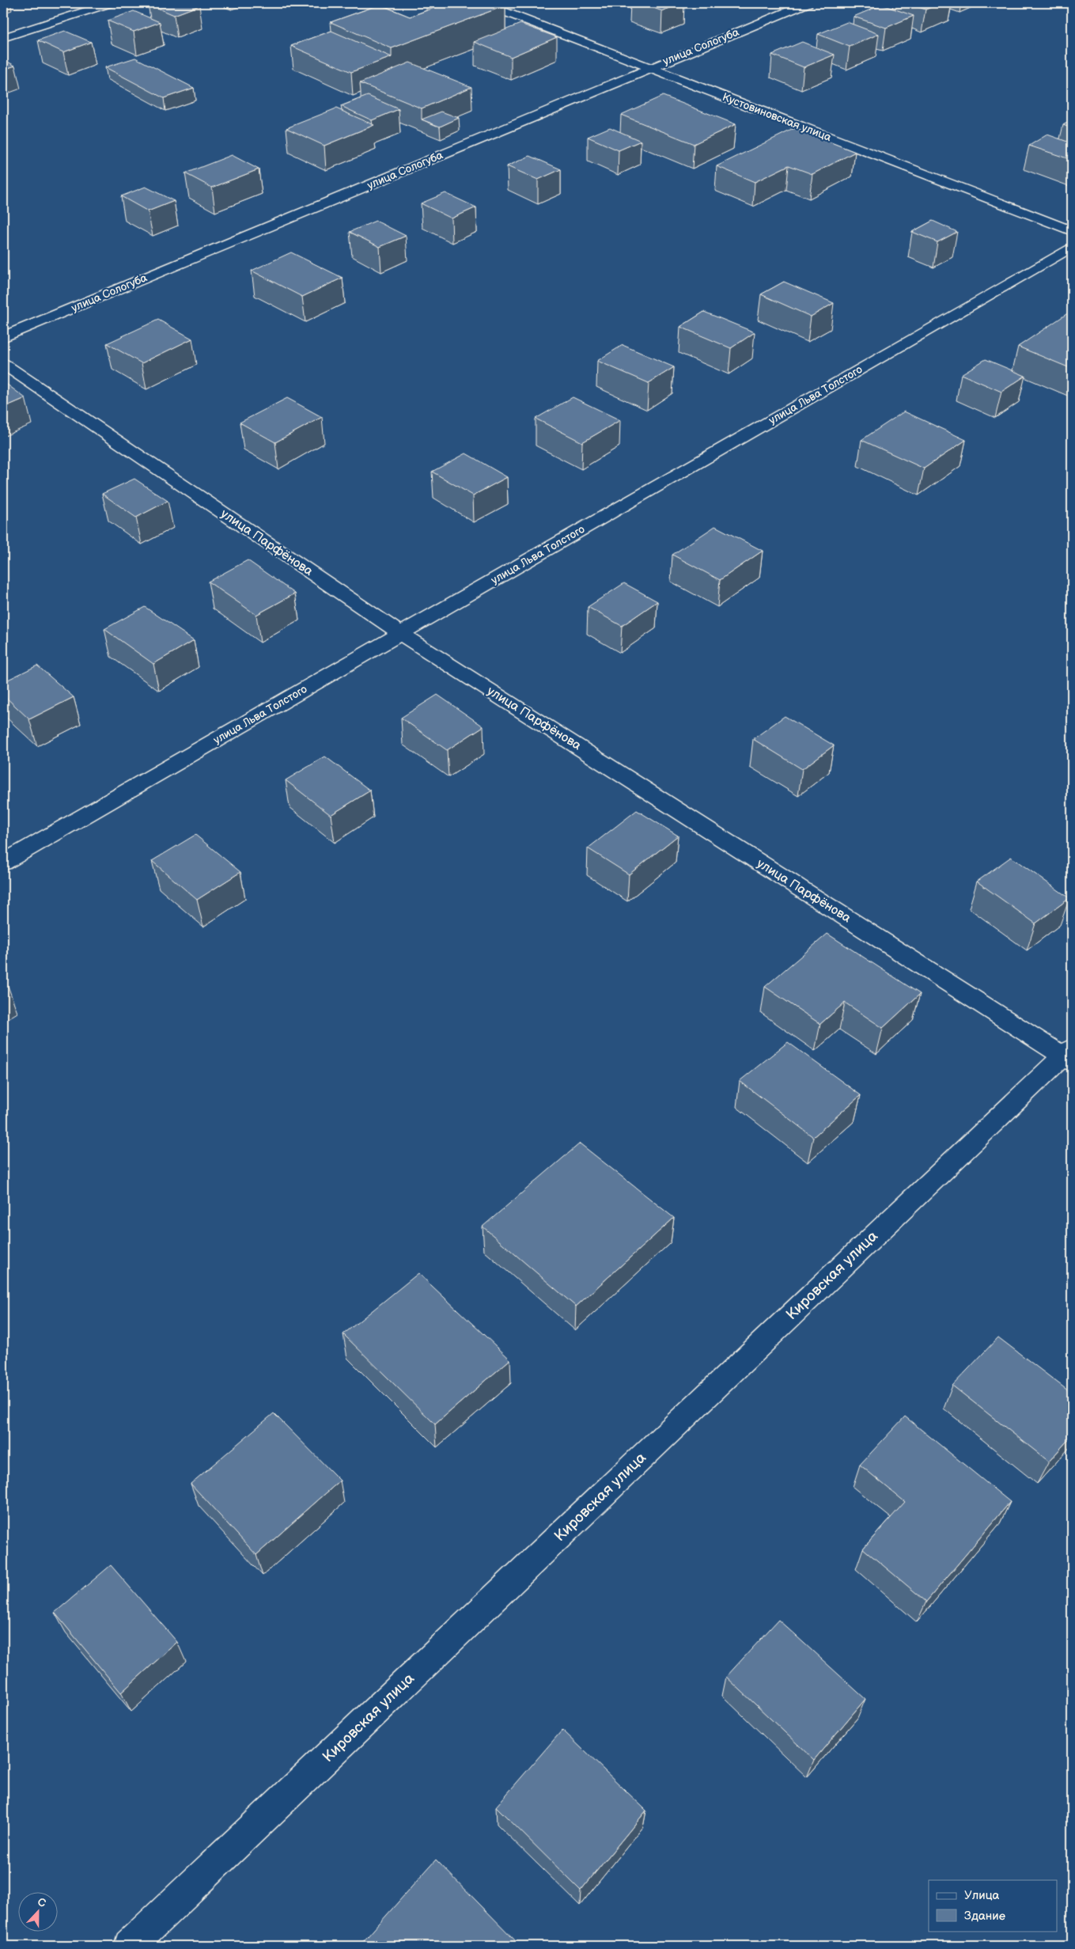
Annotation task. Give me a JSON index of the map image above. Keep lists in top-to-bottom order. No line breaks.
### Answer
{"streets":{"street":["улица Сологуба","Кустовиновская улица","улица Льва Толстого","улица Парфёнова","Кировская улица"]},"crossings":[["улица Сологуба","Кустовиновская улица"],["улица Льва Толстого","улица Парфёнова"],["улица Парфёнова","Кировская улица"]],"legend":["Улица","Здание"],"north":"top"}
